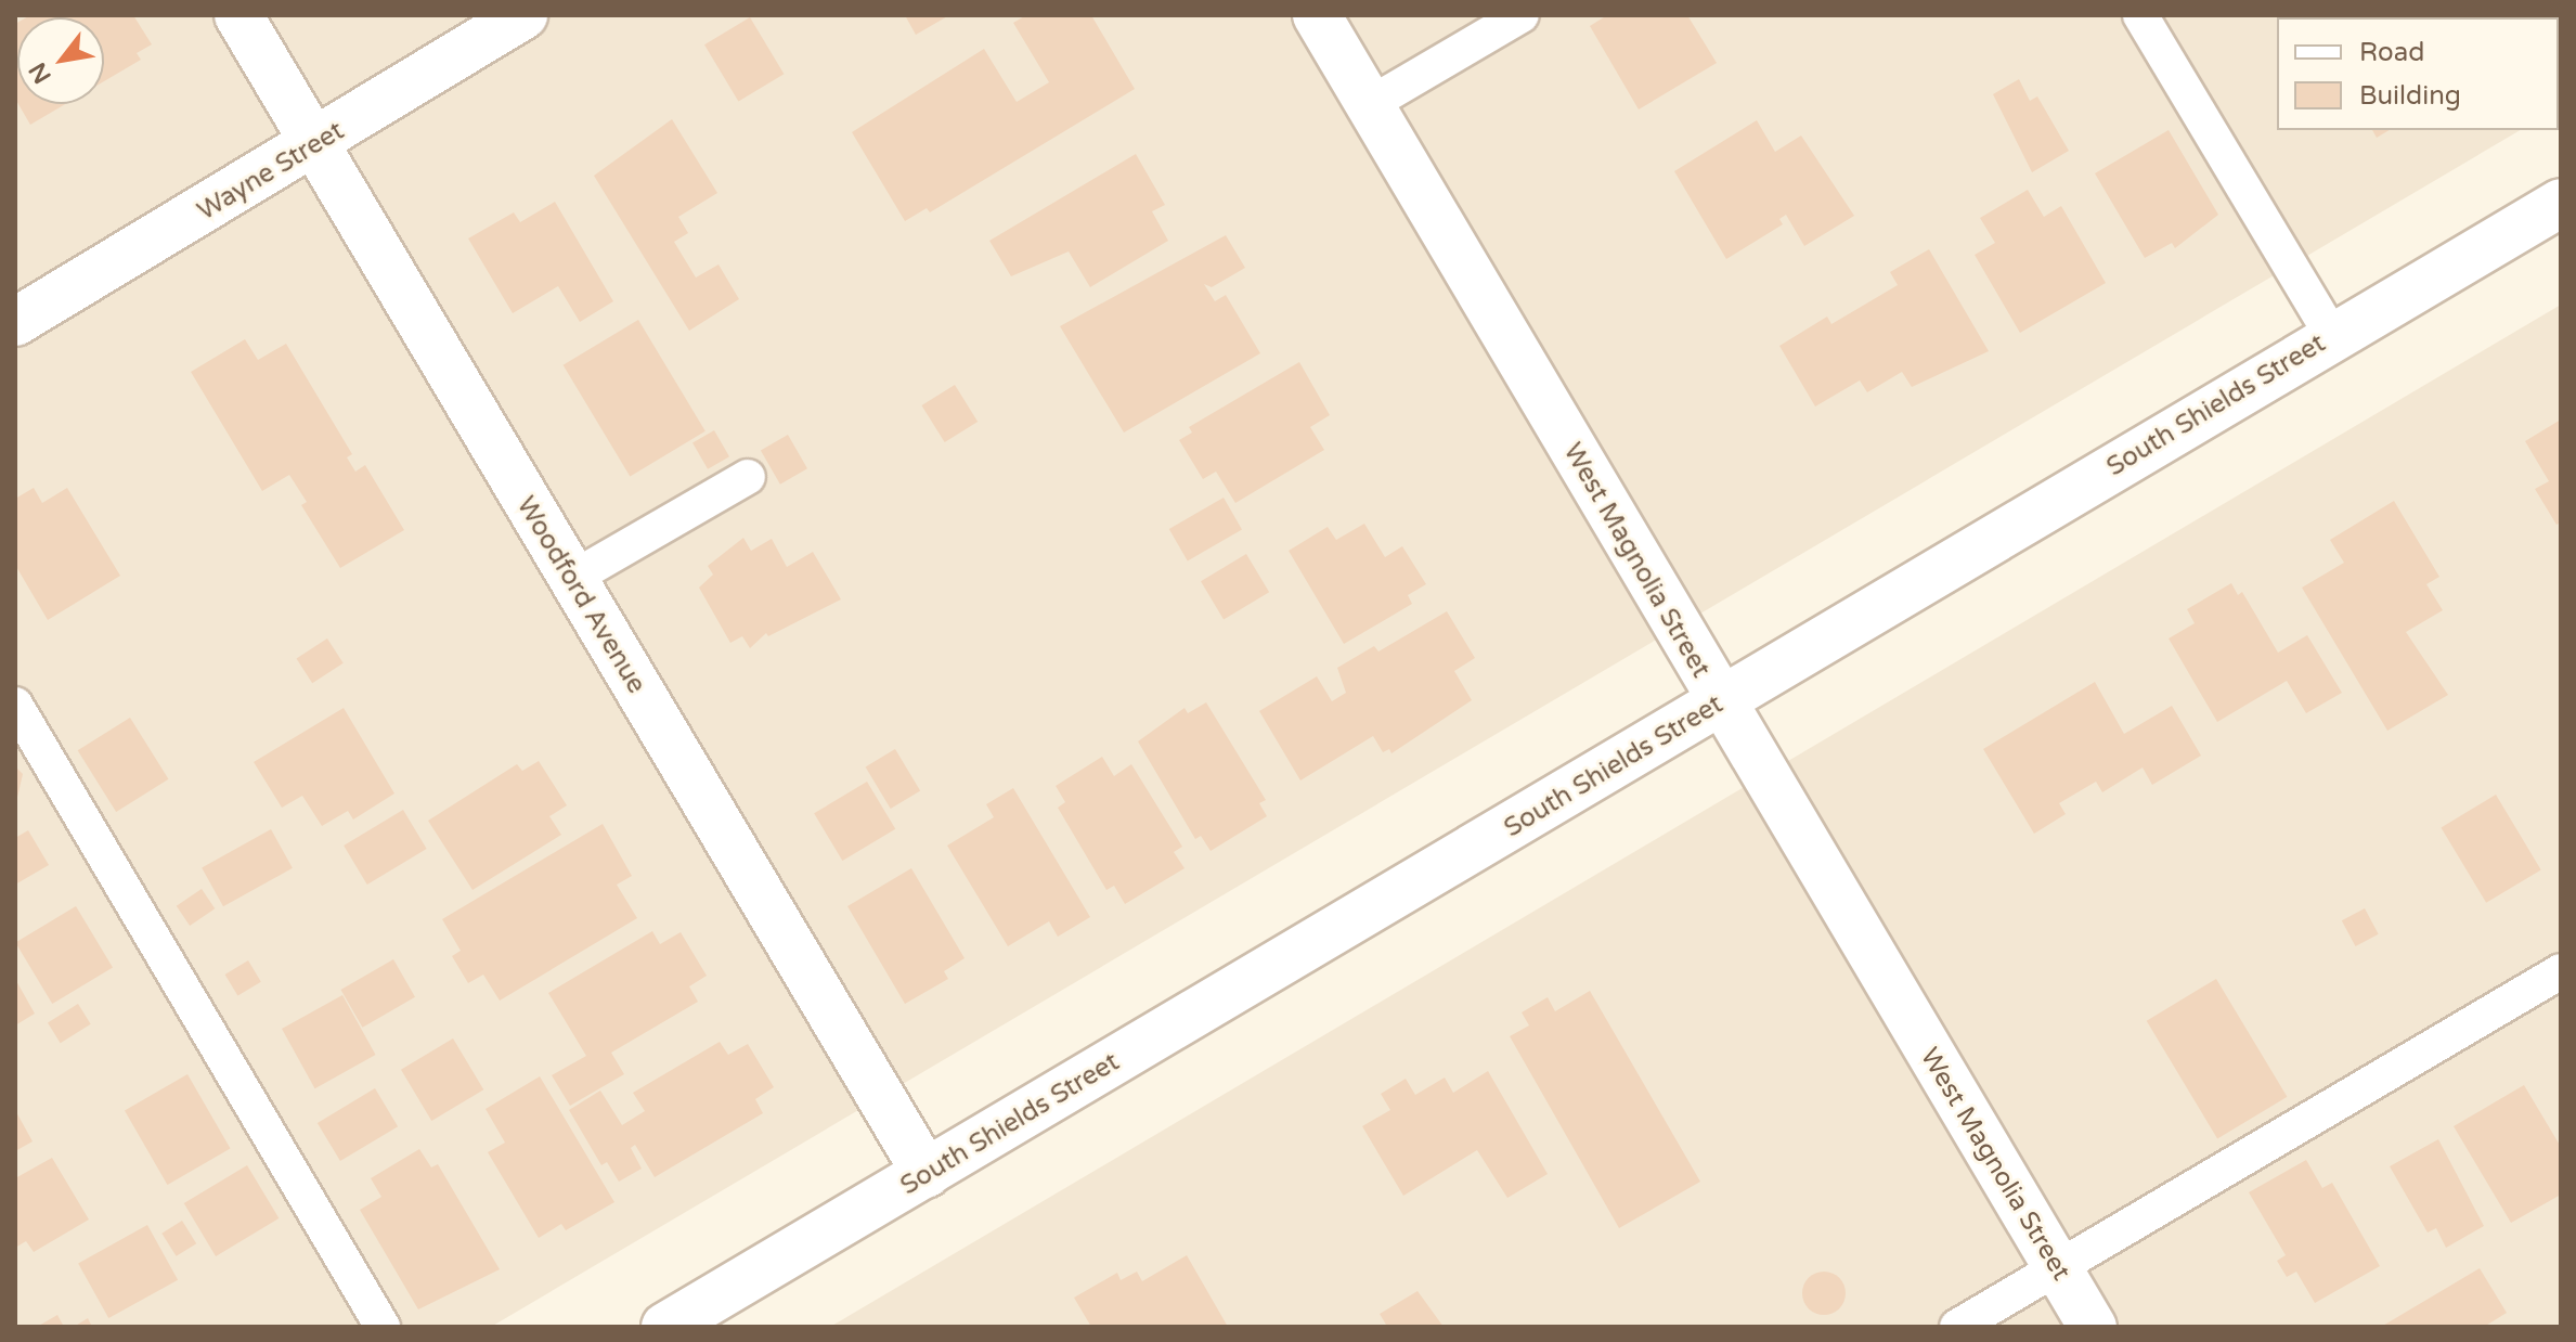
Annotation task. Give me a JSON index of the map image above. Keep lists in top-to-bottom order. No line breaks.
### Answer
{"streets":{"street":["Wayne Street","South Shields Street","West Magnolia Street","Woodford Avenue"]},"crossings":[["Wayne Street","Woodford Avenue"],["South Shields Street","West Magnolia Street"],["South Shields Street","Woodford Avenue"]],"legend":["Road","Building"],"north":"bottom left"}
